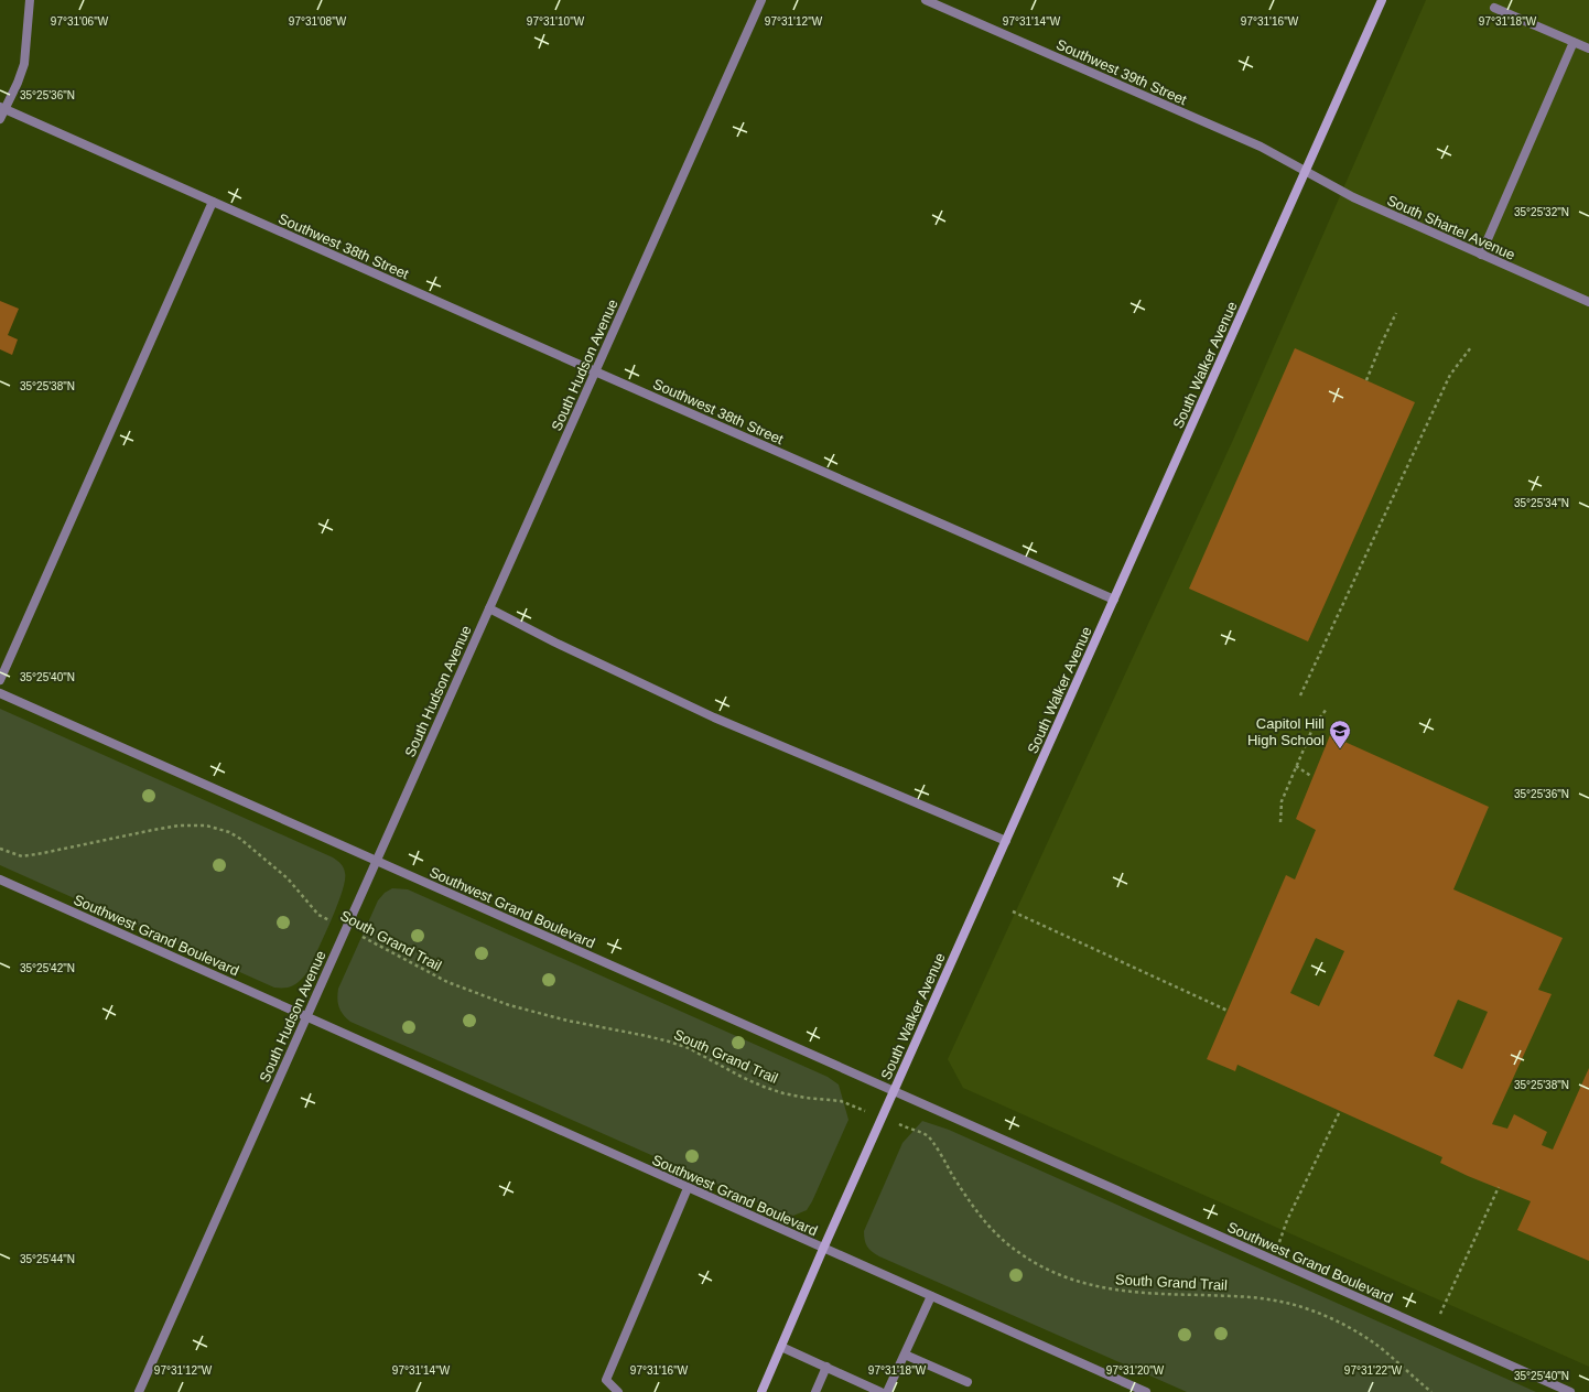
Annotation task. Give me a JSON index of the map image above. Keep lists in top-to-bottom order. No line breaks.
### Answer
{"streets":{"main road":["South Walker Avenue"],"street":["Southwest 39th Street","South Shartel Avenue","Southwest 38th Street","South Hudson Avenue","Southwest Grand Boulevard"],"path":["South Grand Trail"]},"crossings":[["Southwest 39th Street","South Shartel Avenue"],["Southwest 39th Street","South Walker Avenue"],["South Shartel Avenue","South Walker Avenue"],["Southwest 38th Street","South Hudson Avenue"],["Southwest 38th Street","South Walker Avenue"],["South Hudson Avenue","Southwest Grand Boulevard"],["South Hudson Avenue","South Grand Trail"],["South Walker Avenue","Southwest Grand Boulevard"],["South Walker Avenue","South Grand Trail"]],"places":{"school or university":["Capitol Hill High School"]},"coordinates":["97°31'08\"W","97°31'10\"W","97°31'14\"W","97°31'16\"W","97°31'18\"W","97°31'06\"W","97°31'12\"W","35°25'36\"N","35°25'32\"N","35°25'38\"N","35°25'34\"N","35°25'40\"N","35°25'42\"N","35°25'44\"N","97°31'20\"W","97°31'22\"W"]}
